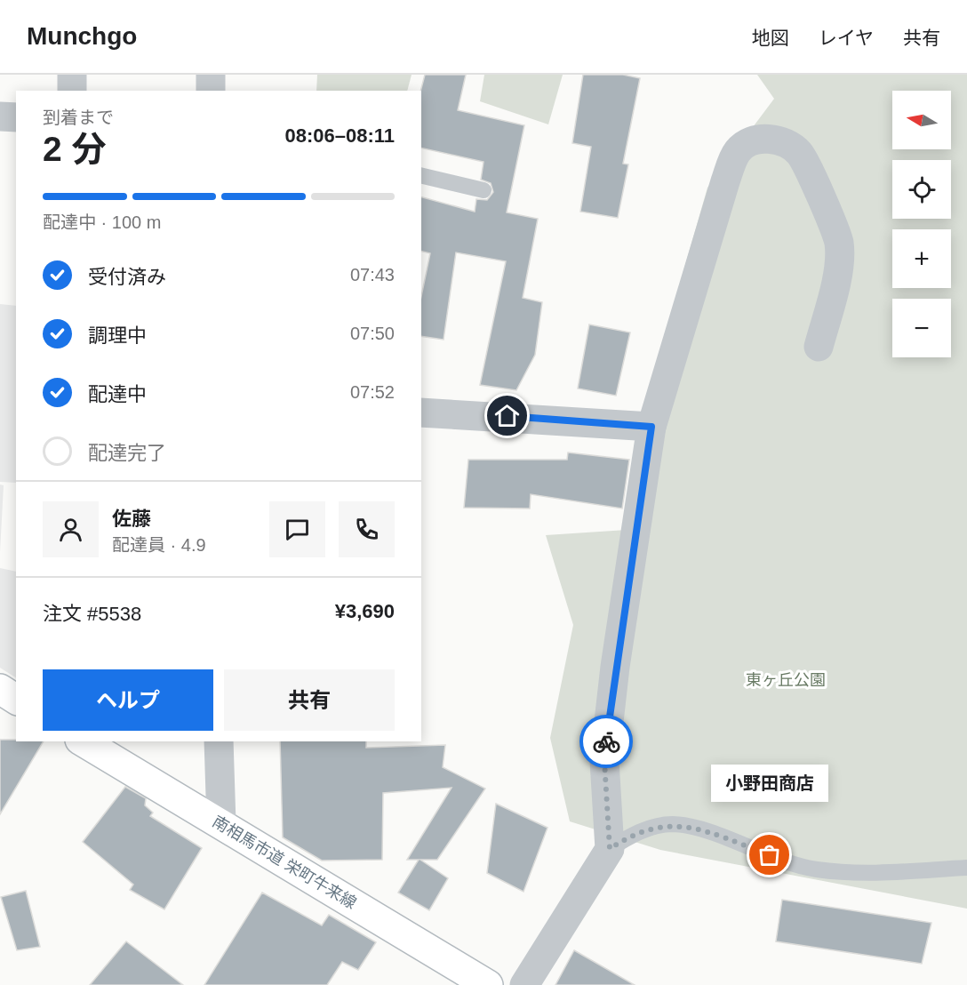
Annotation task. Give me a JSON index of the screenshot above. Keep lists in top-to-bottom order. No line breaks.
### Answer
{"streets":{"street":["南相馬市道 栄町牛来線"]},"parks":["東ヶ丘公園"],"places":["小野田商店"],"north":"left","page":{"header":"Munchgo","nav":["地図","レイヤ","共有"],"map_buttons":["+","−"],"heading":["2 分","到着まで","08:06–08:11"],"panel":["佐藤","配達員 · 4.9","注文 #5538","¥3,690"],"bar":"配達中 · 100 m","list":[["受付済み","07:43"],["調理中","07:50"],["配達中","07:52"],"配達完了"],"buttons":["ヘルプ","共有"],"bubble":"小野田商店"}}
